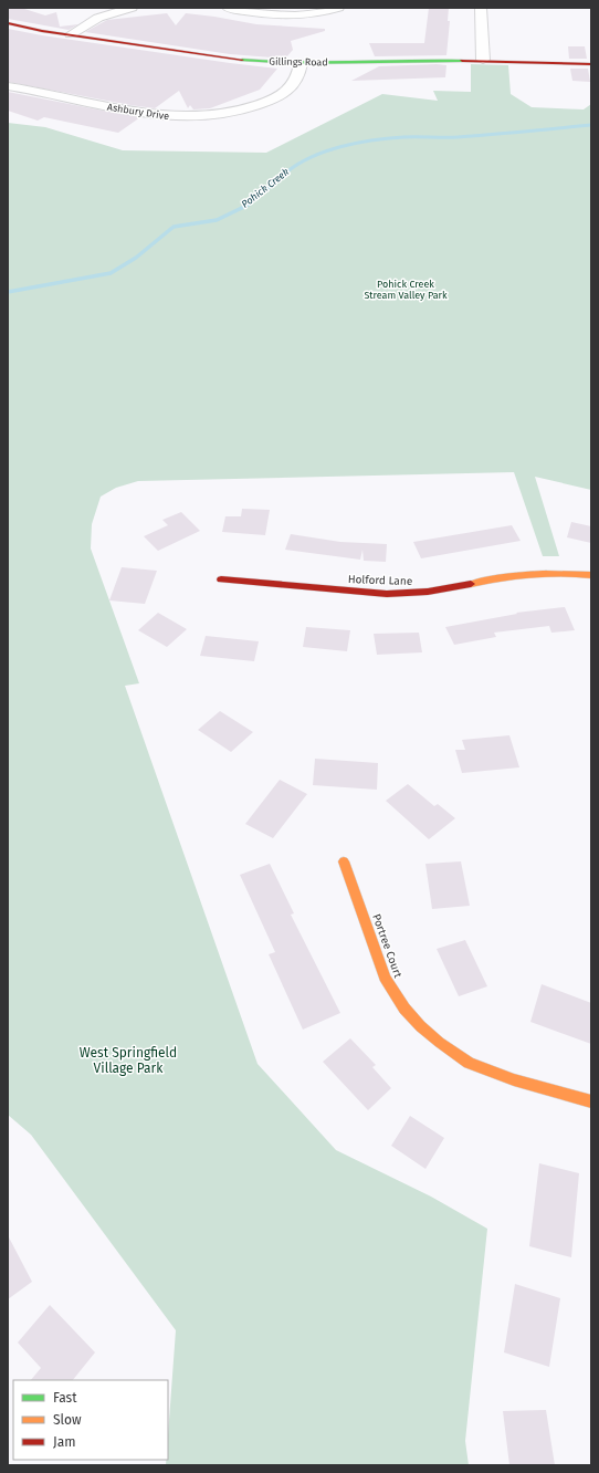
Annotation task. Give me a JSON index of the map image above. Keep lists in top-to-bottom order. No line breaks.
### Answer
{"streets":{"street":["Gillings Road","Ashbury Drive","Holford Lane","Portree Court"]},"crossings":[["Gillings Road","Ashbury Drive"]],"water":["Pohick Creek"],"parks":["Pohick Creek Stream Valley Park","West Springfield Village Park"],"legend":["Fast","Slow","Jam"]}
